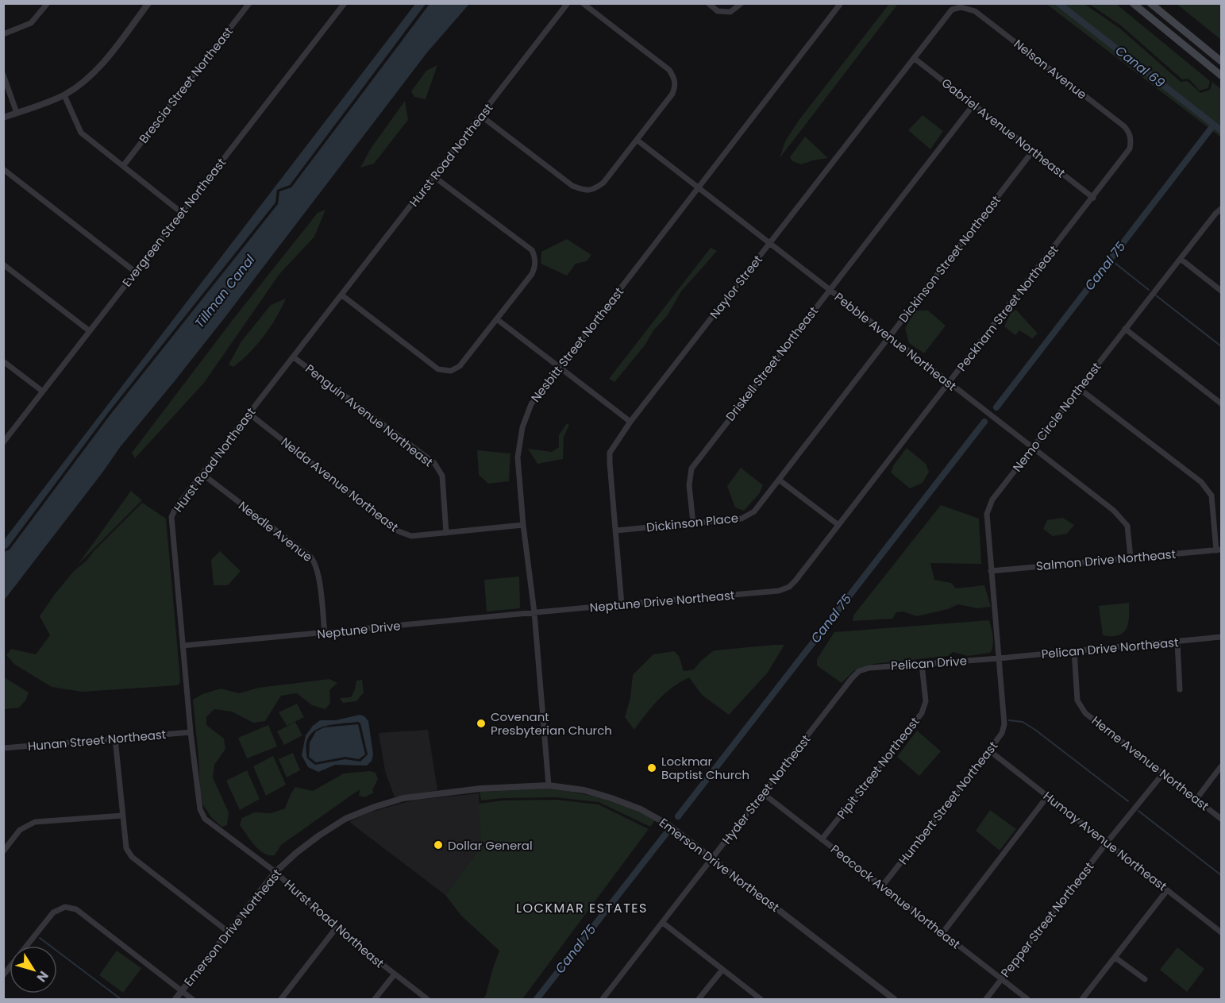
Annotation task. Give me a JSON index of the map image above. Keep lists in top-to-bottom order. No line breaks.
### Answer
{"streets":{"street":["Nelson Avenue","Brescia Street Northeast","Gabriel Avenue Northeast","Hurst Road Northeast","Evergreen Street Northeast","Dickinson Street Northeast","Naylor Street","Peckham Street Northeast","Pebble Avenue Northeast","Nesbitt Street Northeast","Driskell Street Northeast","Penguin Avenue Northeast","Nemo Circle Northeast","Nelda Avenue Northeast","Dickinson Place","Needle Avenue","Salmon Drive Northeast","Neptune Drive Northeast","Neptune Drive","Pelican Drive Northeast","Pelican Drive","Hunan Street Northeast","Herne Avenue Northeast","Pipit Street Northeast","Hyder Street Northeast","Humbert Street Northeast","Humay Avenue Northeast","Emerson Drive Northeast","Peacock Avenue Northeast","Pepper Street Northeast"]},"crossings":[["Nelson Avenue","Naylor Street"],["Nelson Avenue","Peckham Street Northeast"],["Gabriel Avenue Northeast","Dickinson Street Northeast"],["Gabriel Avenue Northeast","Naylor Street"],["Gabriel Avenue Northeast","Peckham Street Northeast"],["Gabriel Avenue Northeast","Driskell Street Northeast"],["Hurst Road Northeast","Penguin Avenue Northeast"],["Hurst Road Northeast","Nelda Avenue Northeast"],["Hurst Road Northeast","Needle Avenue"],["Hurst Road Northeast","Neptune Drive"],["Hurst Road Northeast","Hunan Street Northeast"],["Hurst Road Northeast","Emerson Drive Northeast"],["Dickinson Street Northeast","Pebble Avenue Northeast"],["Dickinson Street Northeast","Dickinson Place"],["Naylor Street","Pebble Avenue Northeast"],["Naylor Street","Dickinson Place"],["Naylor Street","Neptune Drive Northeast"],["Peckham Street Northeast","Pebble Avenue Northeast"],["Peckham Street Northeast","Neptune Drive Northeast"],["Pebble Avenue Northeast","Nesbitt Street Northeast"],["Pebble Avenue Northeast","Driskell Street Northeast"],["Pebble Avenue Northeast","Nemo Circle Northeast"],["Pebble Avenue Northeast","Salmon Drive Northeast"],["Nesbitt Street Northeast","Nelda Avenue Northeast"],["Nesbitt Street Northeast","Neptune Drive Northeast"],["Nesbitt Street Northeast","Neptune Drive"],["Nesbitt Street Northeast","Emerson Drive Northeast"],["Driskell Street Northeast","Dickinson Place"],["Penguin Avenue Northeast","Nelda Avenue Northeast"],["Nemo Circle Northeast","Salmon Drive Northeast"],["Nemo Circle Northeast","Pelican Drive Northeast"],["Nemo Circle Northeast","Pelican Drive"],["Nemo Circle Northeast","Humbert Street Northeast"],["Needle Avenue","Neptune Drive"],["Neptune Drive Northeast","Neptune Drive"],["Pelican Drive Northeast","Pelican Drive"],["Pelican Drive Northeast","Herne Avenue Northeast"],["Pelican Drive Northeast","Humbert Street Northeast"],["Pelican Drive","Pipit Street Northeast"],["Pelican Drive","Hyder Street Northeast"],["Pelican Drive","Humbert Street Northeast"],["Herne Avenue Northeast","Pepper Street Northeast"],["Pipit Street Northeast","Peacock Avenue Northeast"],["Hyder Street Northeast","Emerson Drive Northeast"],["Hyder Street Northeast","Peacock Avenue Northeast"],["Humbert Street Northeast","Humay Avenue Northeast"],["Humbert Street Northeast","Peacock Avenue Northeast"],["Humay Avenue Northeast","Pepper Street Northeast"],["Peacock Avenue Northeast","Pepper Street Northeast"]],"districts":["LOCKMAR ESTATES"],"water":["Canal 69","Canal 75","Tillman Canal"],"places":["Covenant Presbyterian Church","Lockmar Baptist Church","Dollar General"],"north":"bottom right"}
